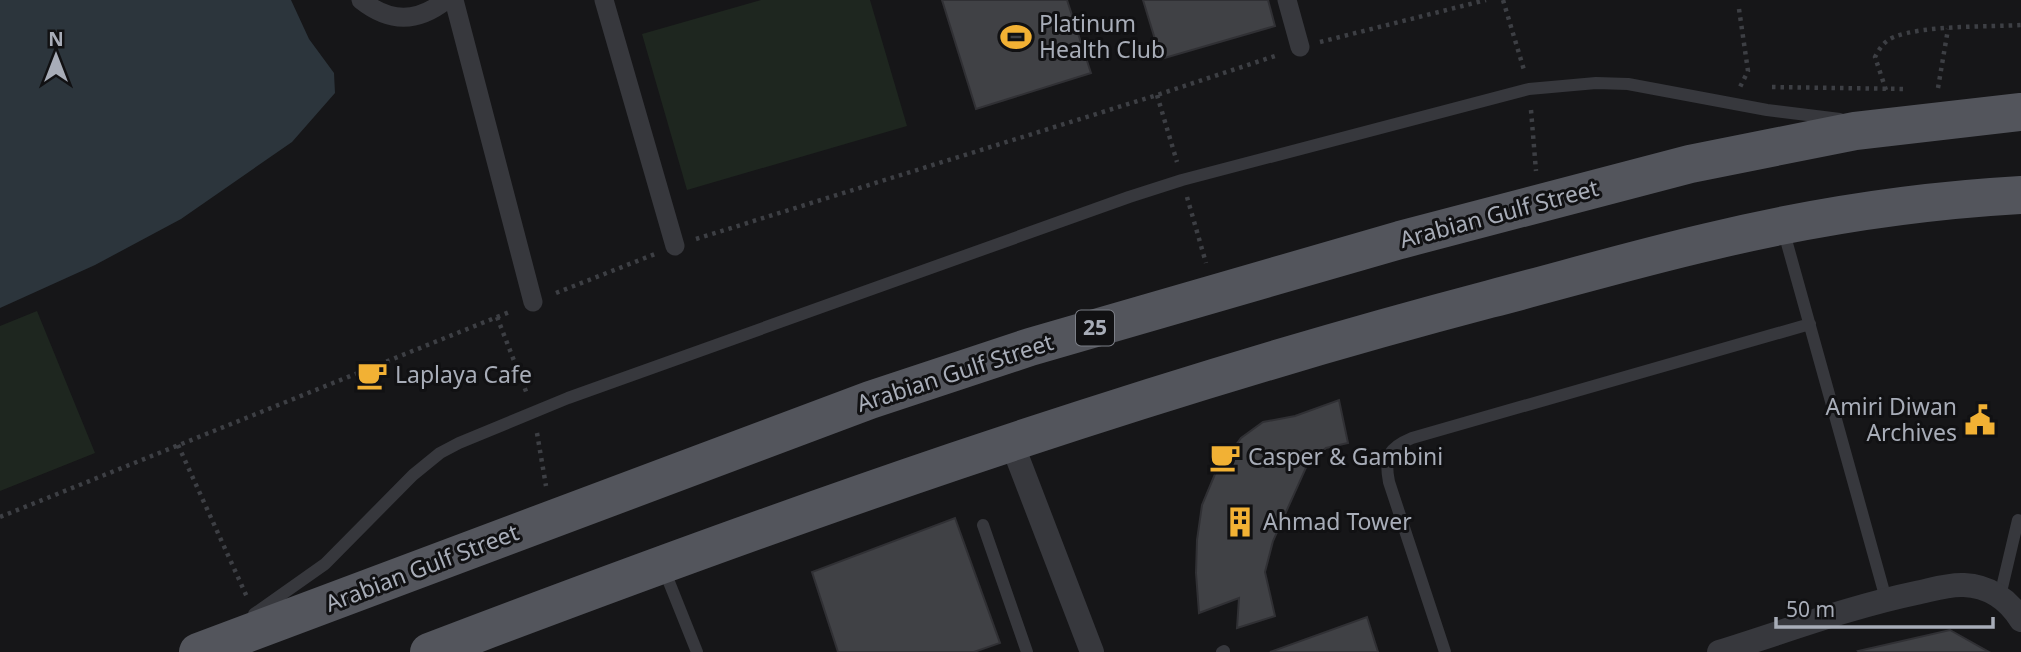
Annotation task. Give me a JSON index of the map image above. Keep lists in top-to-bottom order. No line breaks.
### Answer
{"streets":{"main road":["Arabian Gulf Street","25"]},"places":{"sports":["Platinum Health Club"],"cafe":["Laplaya Cafe","Casper & Gambini"],"public building":["Amiri Diwan Archives"],"building":["Ahmad Tower"]},"scale_bar":"50 m","north":"top"}
